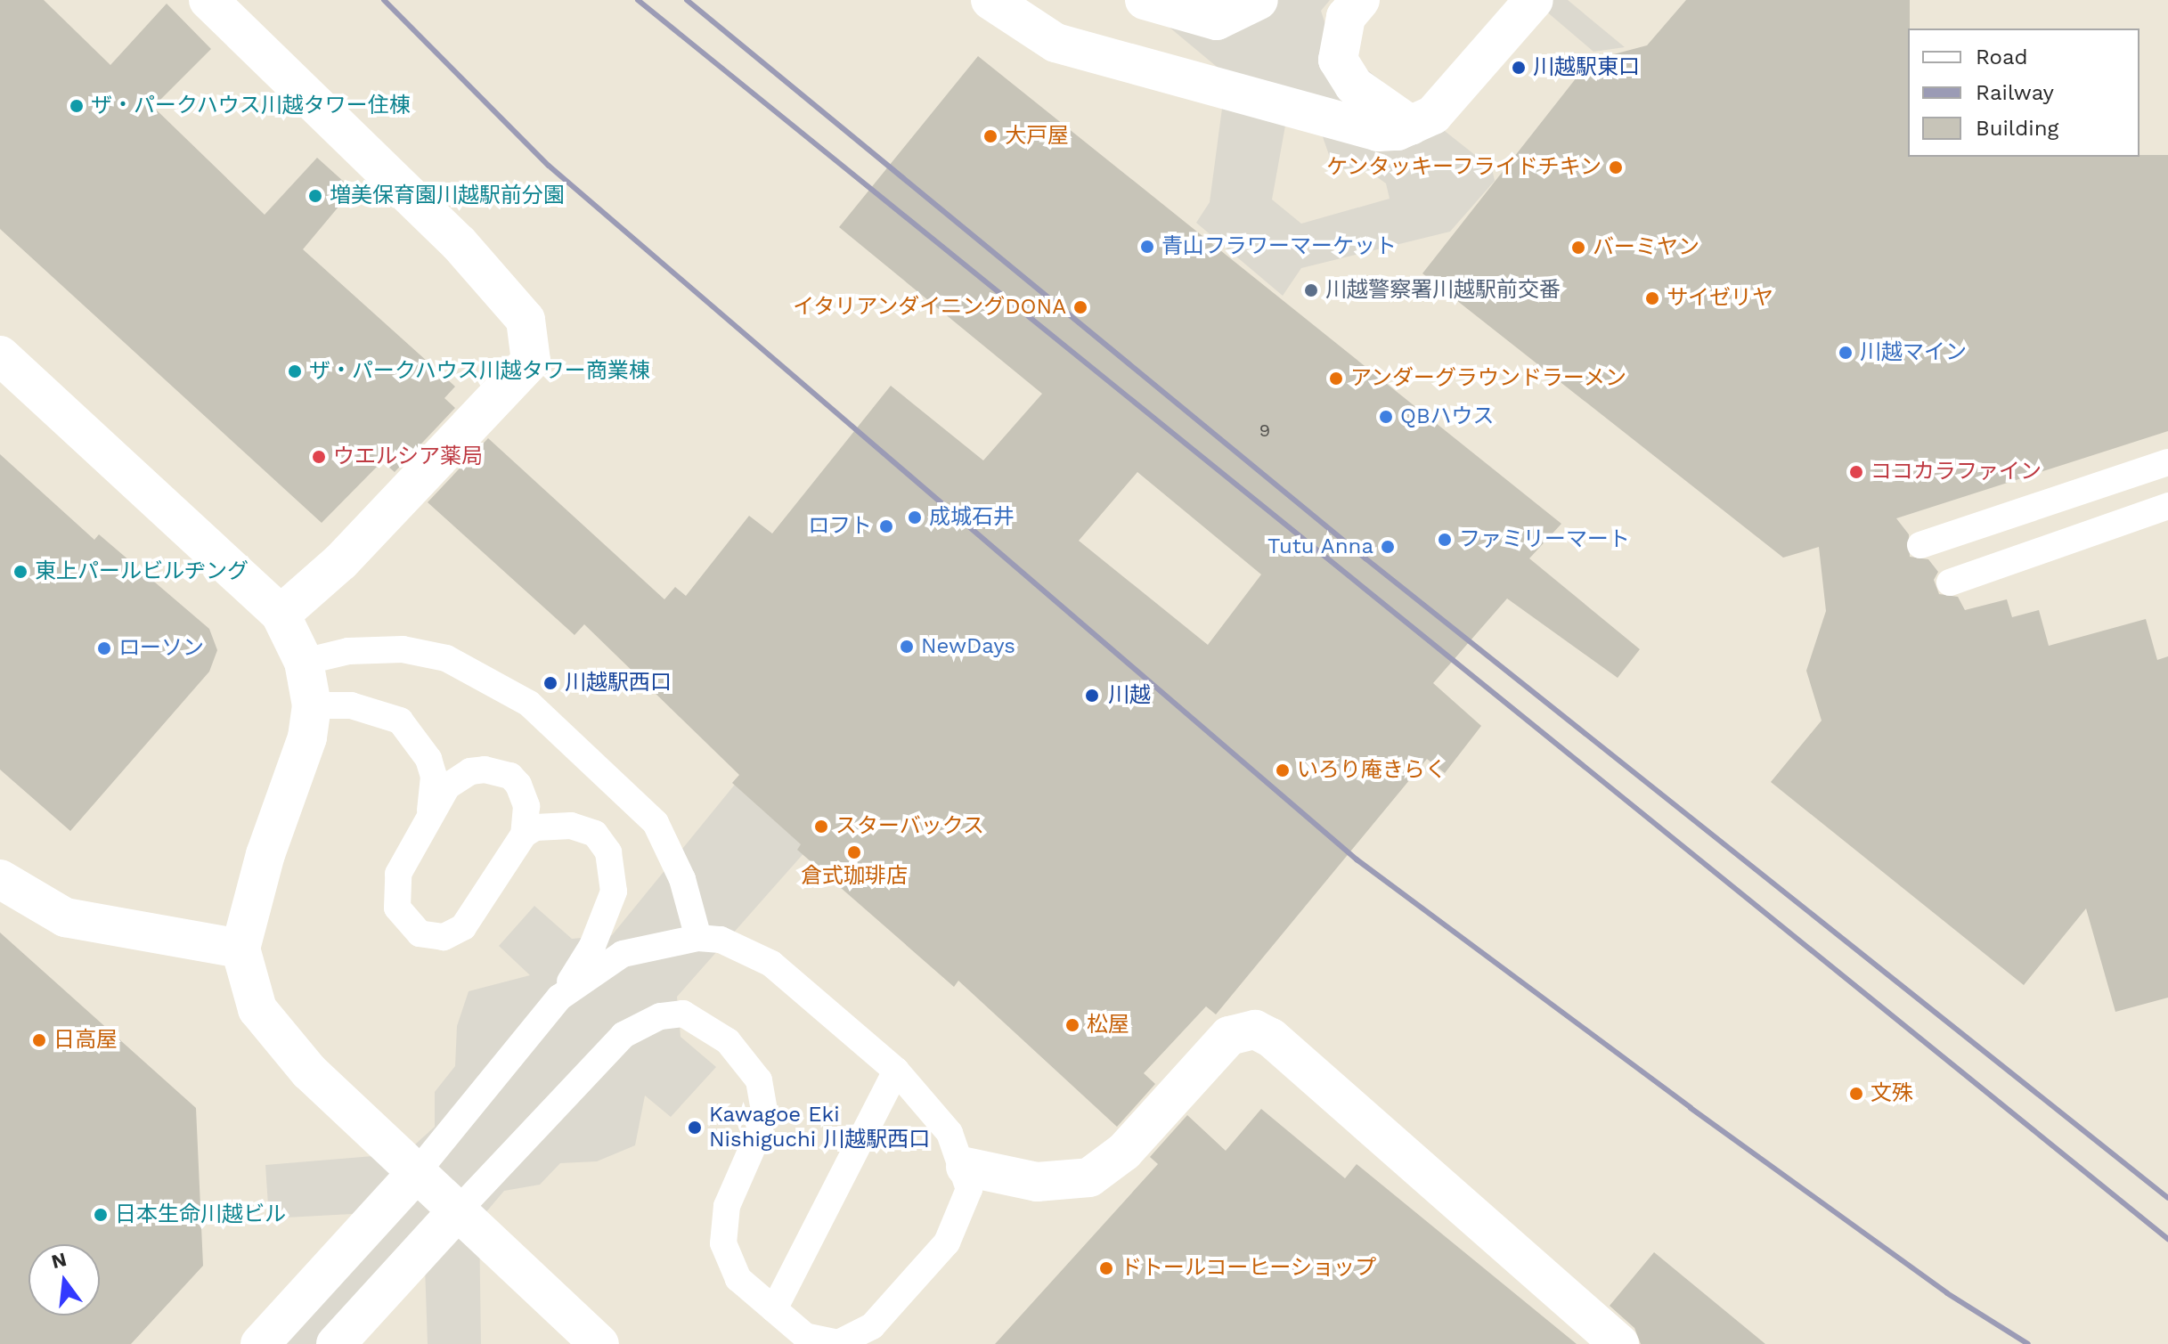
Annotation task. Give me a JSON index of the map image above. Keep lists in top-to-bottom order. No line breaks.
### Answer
{"places":["川越駅東口","ザ・パークハウス川越タワー住棟","大戸屋","ケンタッキーフライドチキン","増美保育園川越駅前分園","青山フラワーマーケット","バーミヤン","川越警察署川越駅前交番","サイゼリヤ","イタリアンダイニングDONA","川越マイン","ザ・パークハウス川越タワー商業棟","アンダーグラウンドラーメン","QBハウス","ウエルシア薬局","ココカラファイン","成城石井","ロフト","ファミリーマート","Tutu Anna","東上パールビルヂング","NewDays","ローソン","川越駅西口","川越","いろり庵きらく","スターバックス","倉式珈琲店","松屋","日高屋","文殊","Kawagoe Eki Nishiguchi 川越駅西口","日本生命川越ビル","ドトールコーヒーショップ"],"house_numbers":["9"],"legend":["Road","Railway","Building"],"north":"top"}
